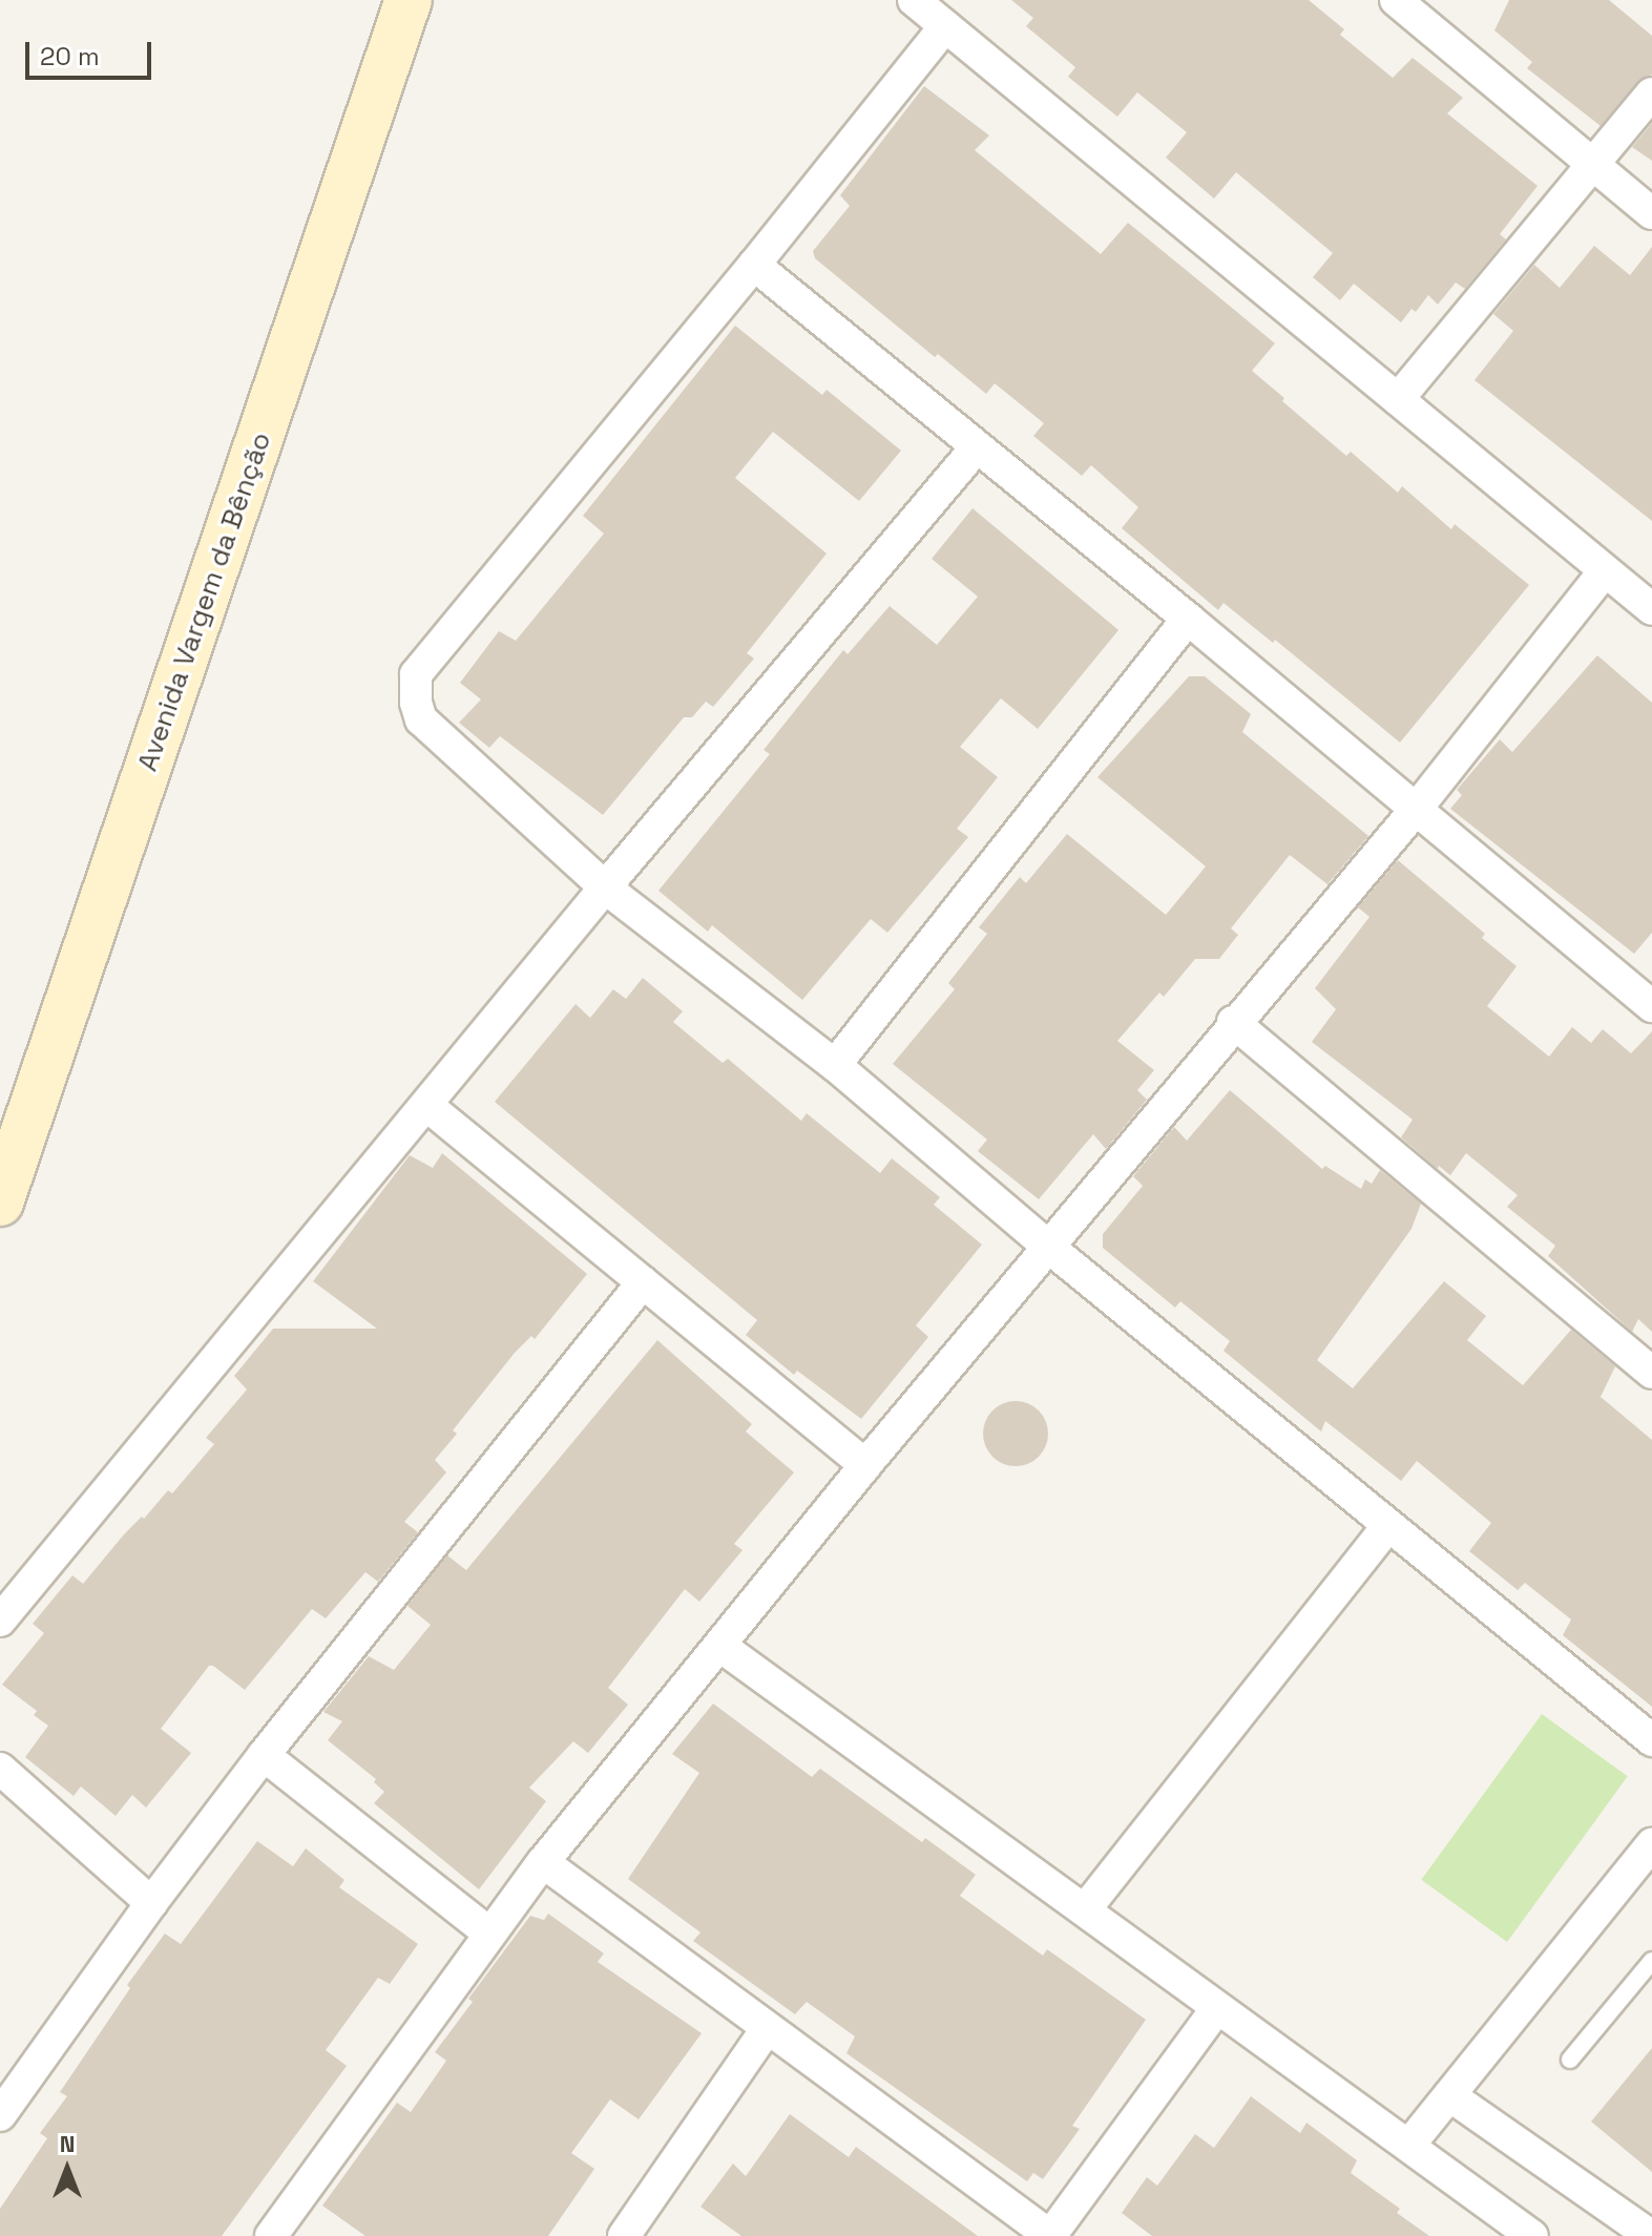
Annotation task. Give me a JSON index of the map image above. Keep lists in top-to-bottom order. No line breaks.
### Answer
{"streets":{"street":["Avenida Vargem da Bênção"]},"scale_bar":"20 m","north":"top"}
